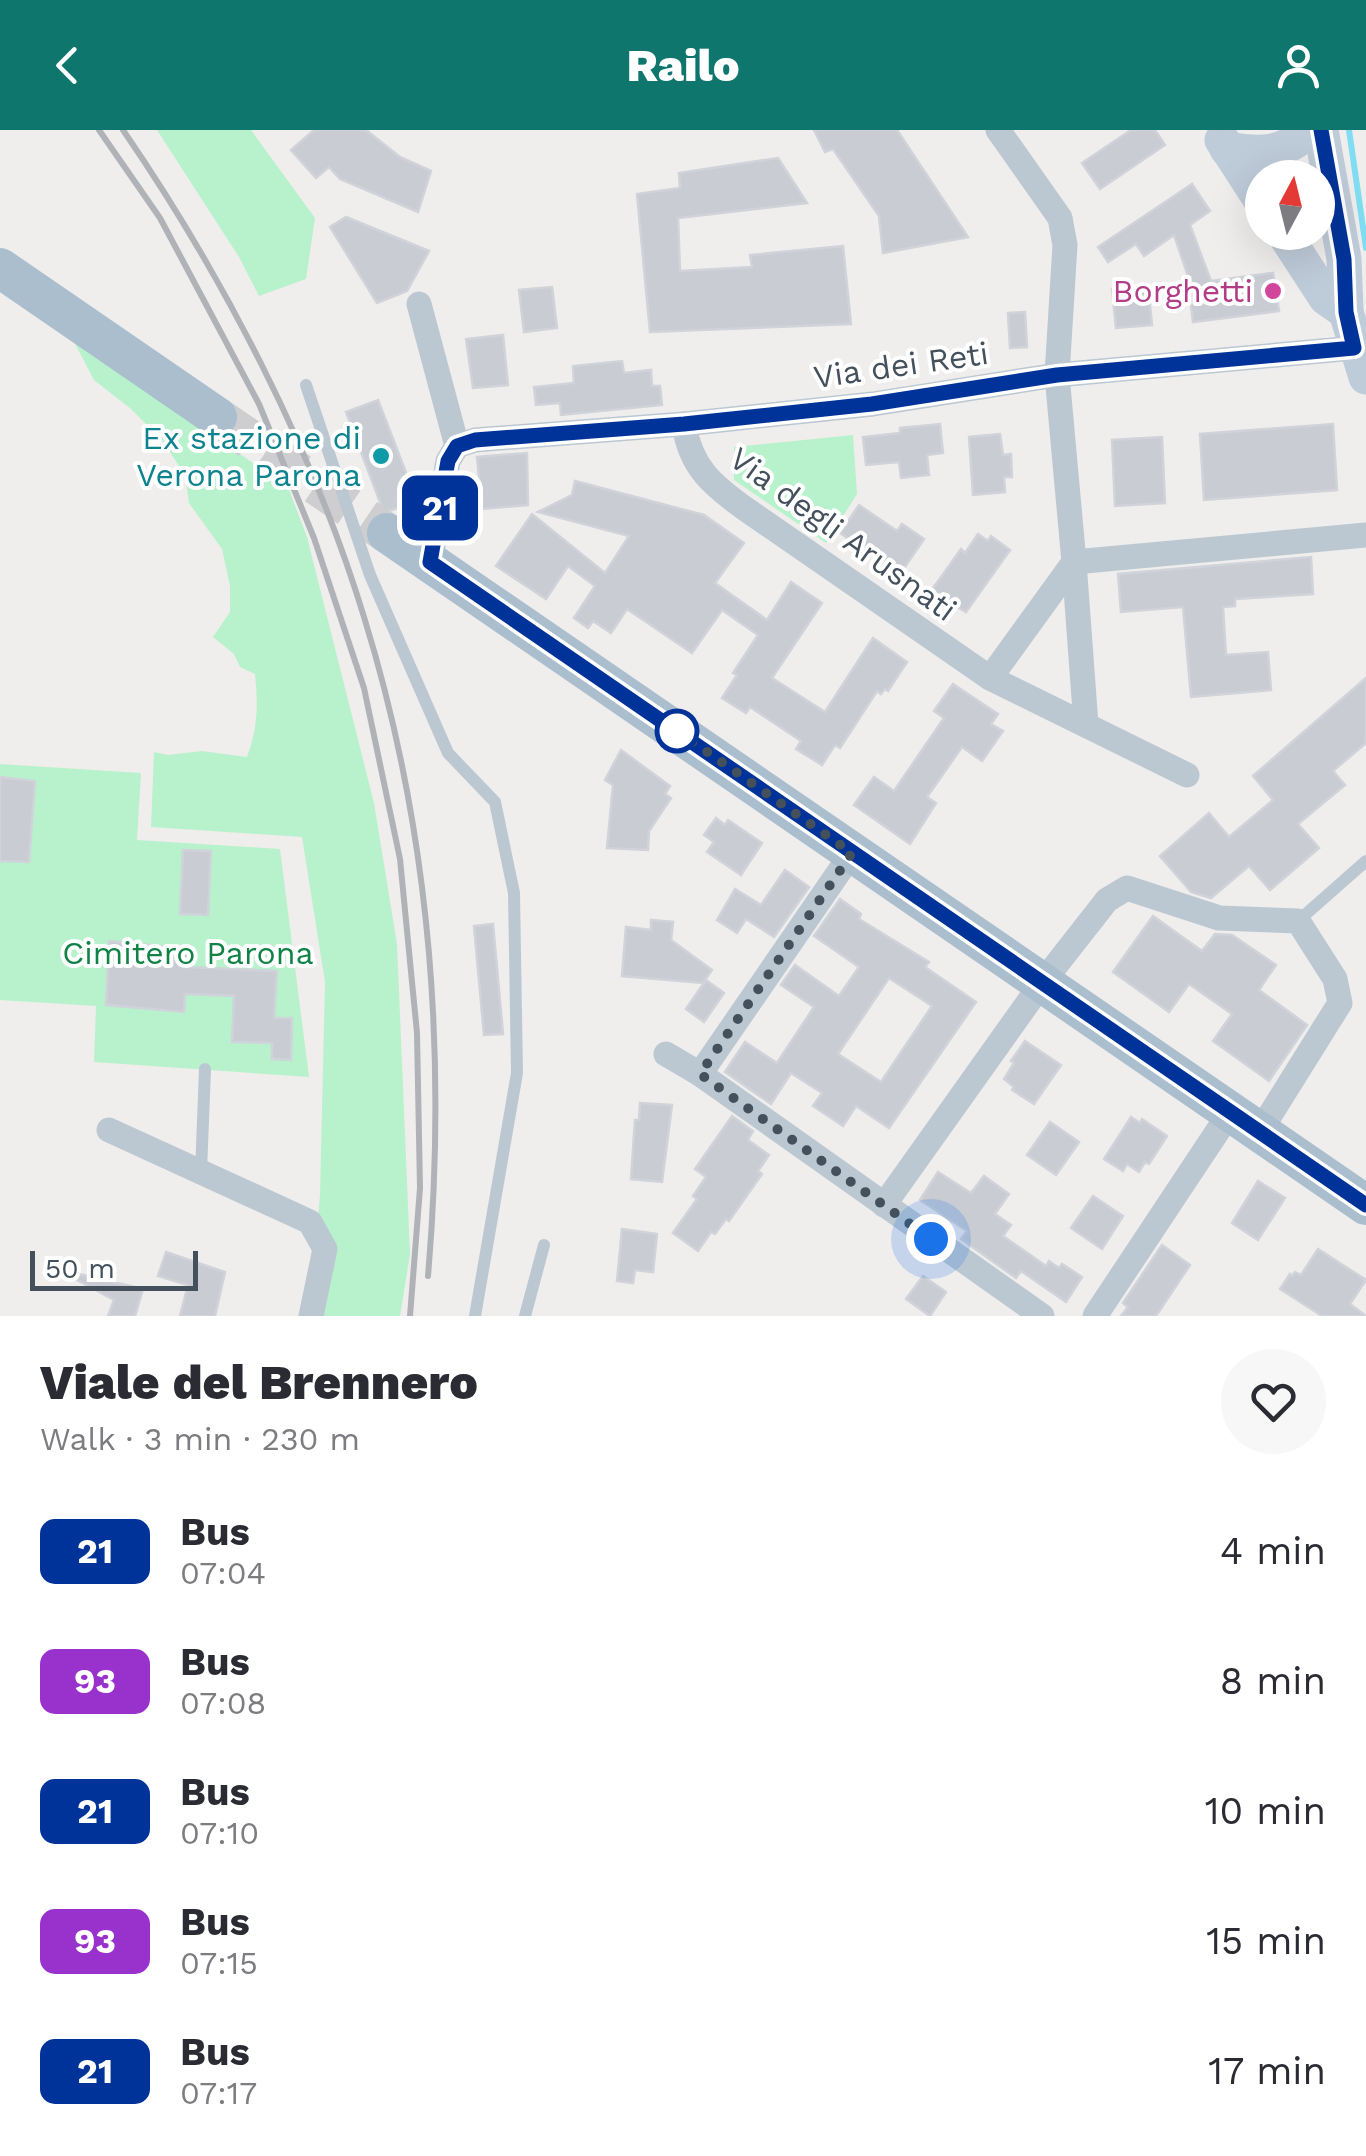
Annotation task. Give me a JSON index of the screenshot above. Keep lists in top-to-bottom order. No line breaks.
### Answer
{"streets":{"street":["Via dei Reti","Via degli Arusnati"]},"crossings":[["Via dei Reti","Via degli Arusnati"]],"parks":["Cimitero Parona"],"places":["Borghetti","Ex stazione di Verona Parona"],"lines":["bus line 21"],"scale_bar":"50 m","north":"top","page":{"header":"Railo","on_map":"21","scale":"50 m","heading":["Viale del Brennero","Walk · 3 min · 230 m"],"list":[{"mark":"21","name":"Bus","note":"07:04","value":"4 min"},{"mark":"93","name":"Bus","note":"07:08","value":"8 min"},{"mark":"21","name":"Bus","note":"07:10","value":"10 min"},{"mark":"93","name":"Bus","note":"07:15","value":"15 min"},{"mark":"21","name":"Bus","note":"07:17","value":"17 min"}]}}
